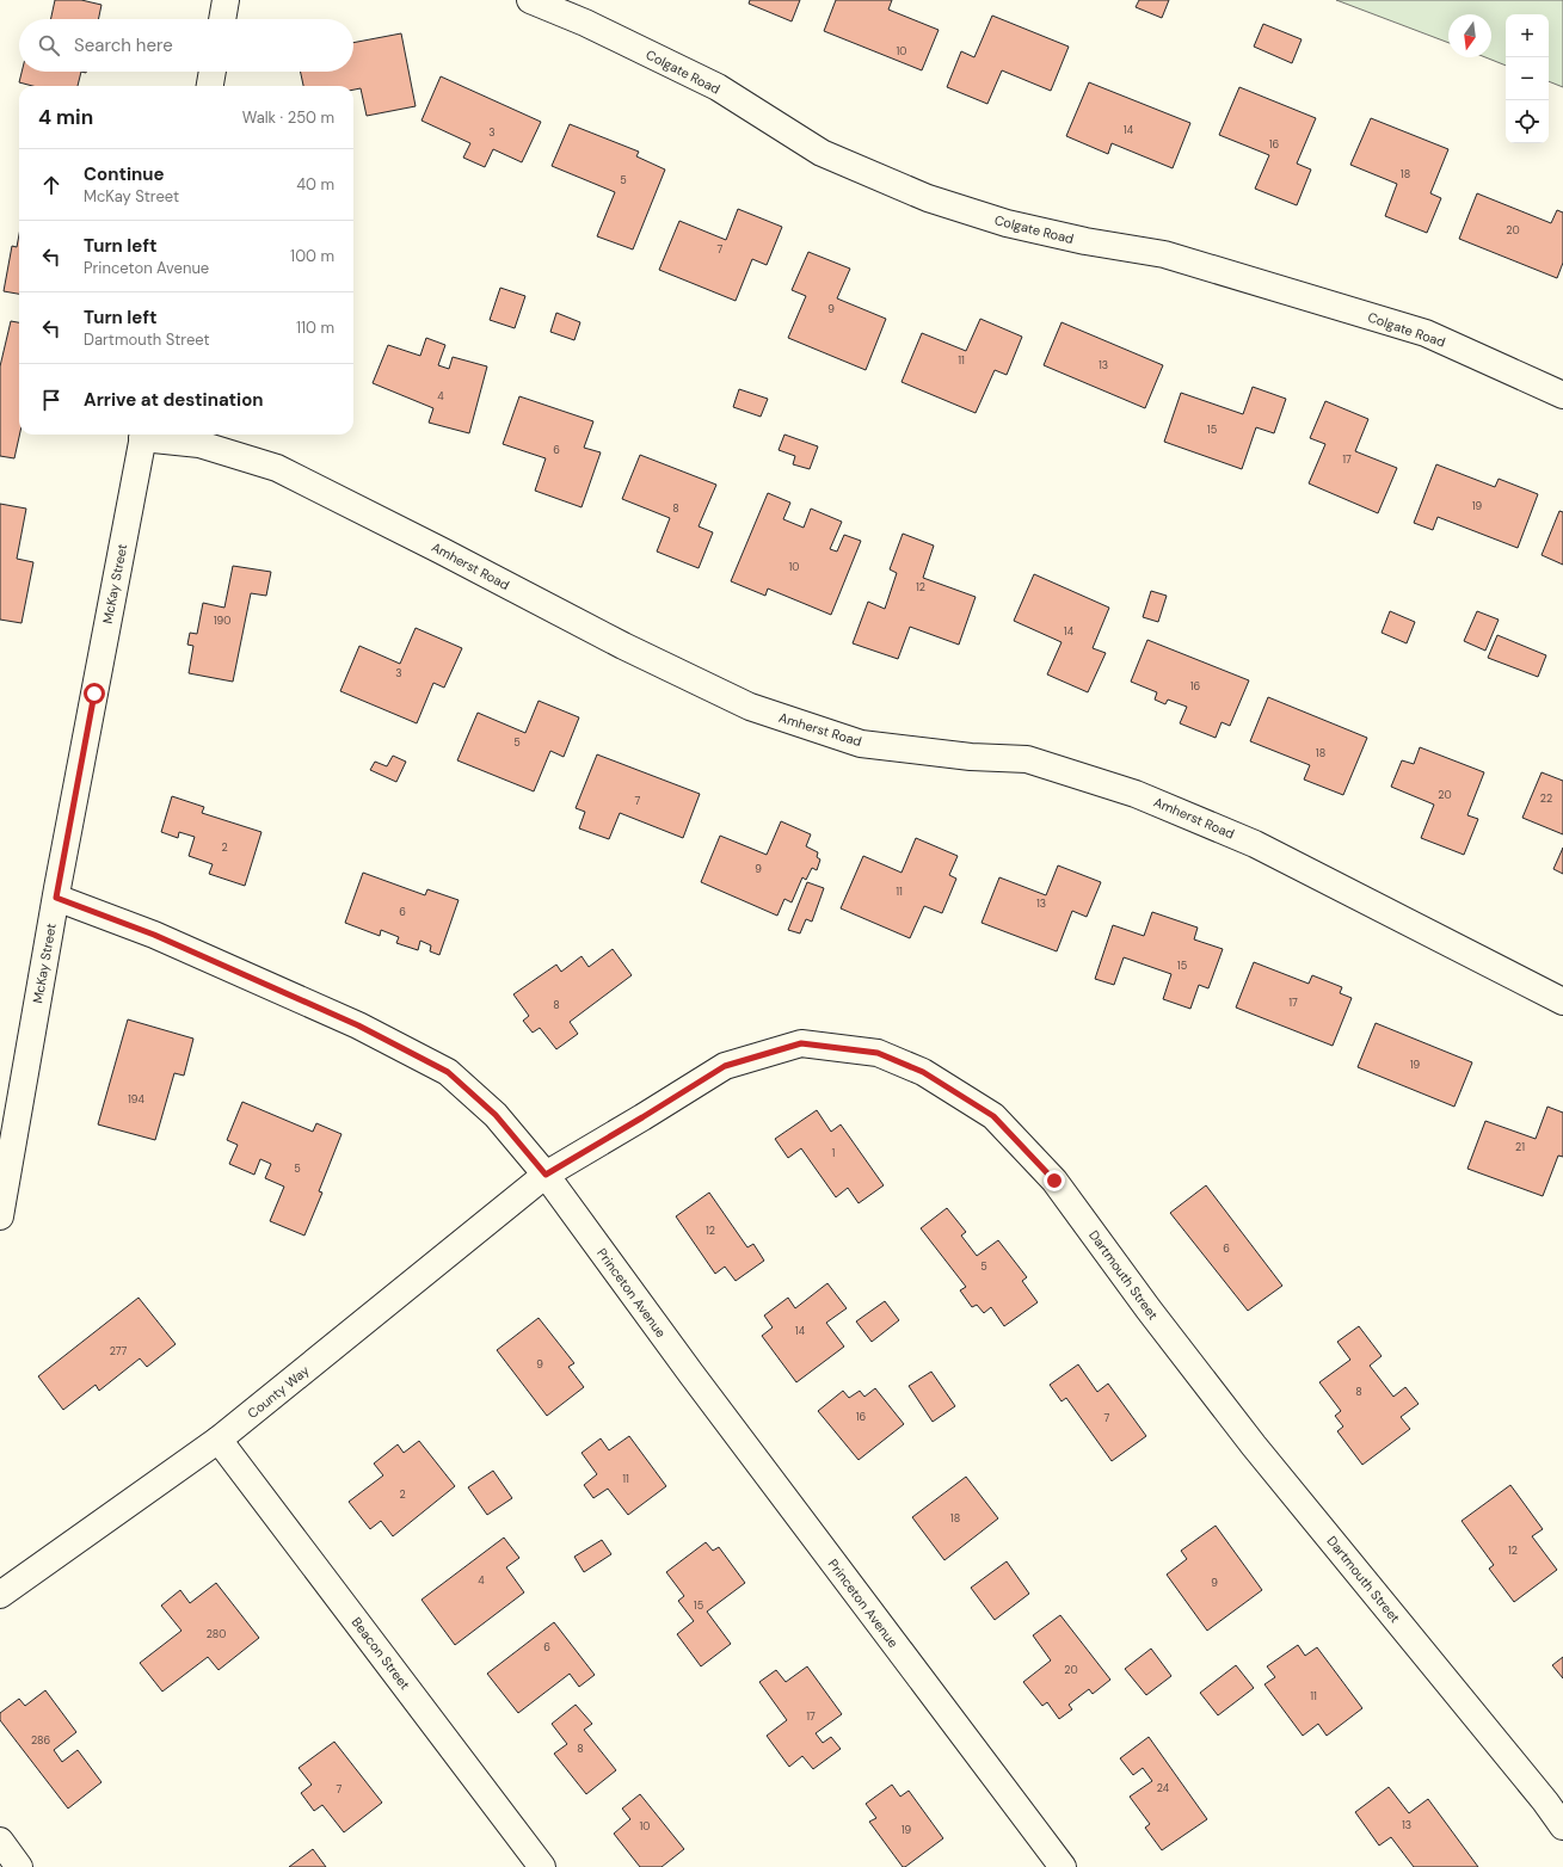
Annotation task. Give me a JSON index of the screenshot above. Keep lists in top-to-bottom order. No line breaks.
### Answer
{"streets":{"street":["Colgate Road","Amherst Road","McKay Street","Dartmouth Street","Princeton Avenue","County Way","Beacon Street"]},"crossings":[["McKay Street","Princeton Avenue"],["Dartmouth Street","Princeton Avenue"],["Dartmouth Street","County Way"],["Princeton Avenue","County Way"],["County Way","Beacon Street"]],"house_numbers":["10","14","3","16","18","5","20","7","9","11","13","4","15","6","17","19","8","10","12","190","14","3","16","5","18","20","22","7","2","9","11","13","6","15","17","8","19","194","21","1","5","12","6","5","14","277","9","8","16","7","11","2","18","12","4","9","15","280","6","20","11","17","286","8","24","7","13","10","19"],"north":"bottom","page":{"map_buttons":["+","−"],"search":"Search here","heading":["4 min","Walk · 250 m"],"list":[["Continue","McKay Street","40 m"],["Turn left","Princeton Avenue","100 m"],["Turn left","Dartmouth Street","110 m"],"Arrive at destination"]}}
